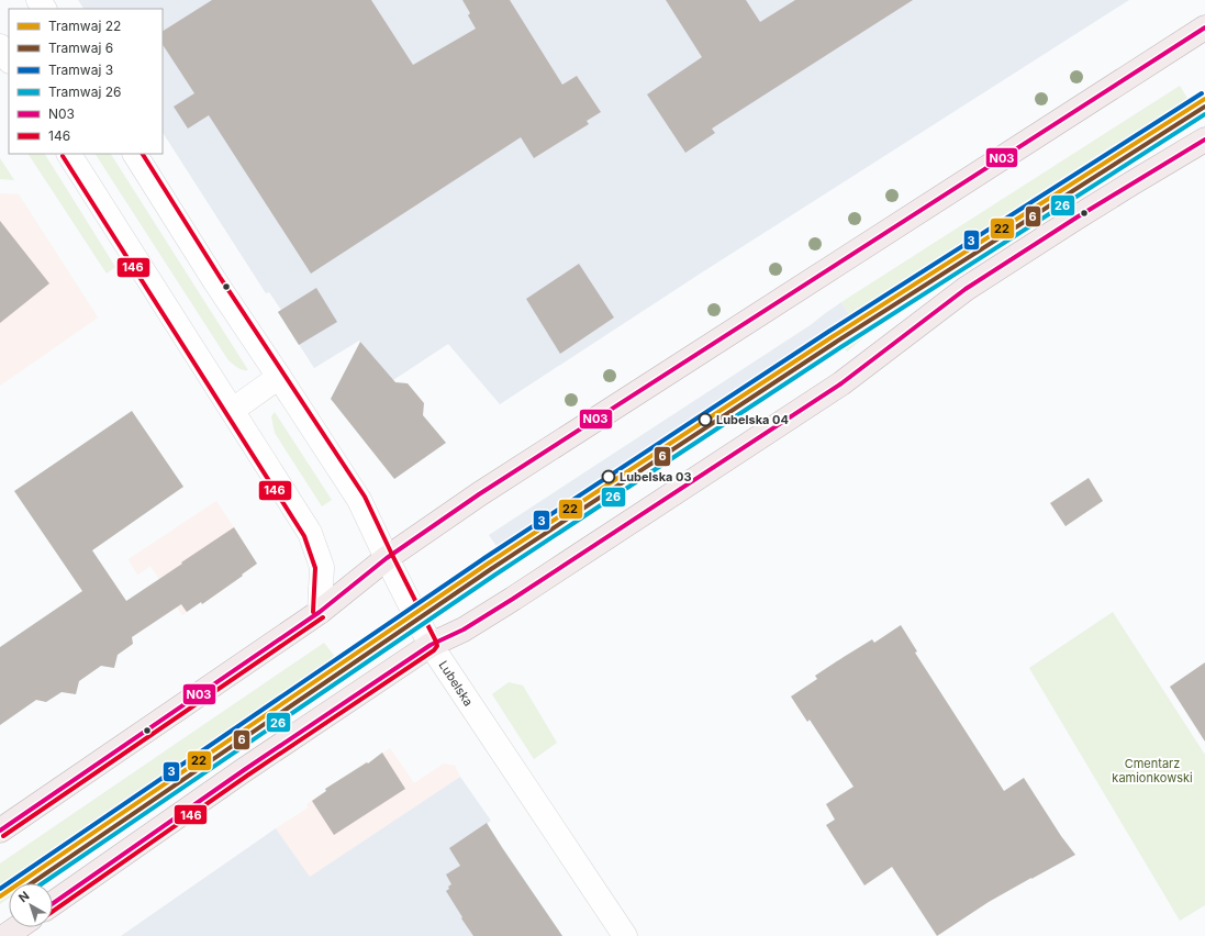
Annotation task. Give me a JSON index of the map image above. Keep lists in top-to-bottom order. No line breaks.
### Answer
{"streets":{"street":["Lubelska"]},"parks":["Cmentarz kamionkowski"],"places":["Lubelska 04","Lubelska 03"],"lines":["transit line N03","tram line 3","tram line 22","tram line 6","tram line 26","transit line 146"],"legend":["Tramwaj 22","Tramwaj 6","Tramwaj 3","Tramwaj 26","N03","146"],"north":"top left"}
